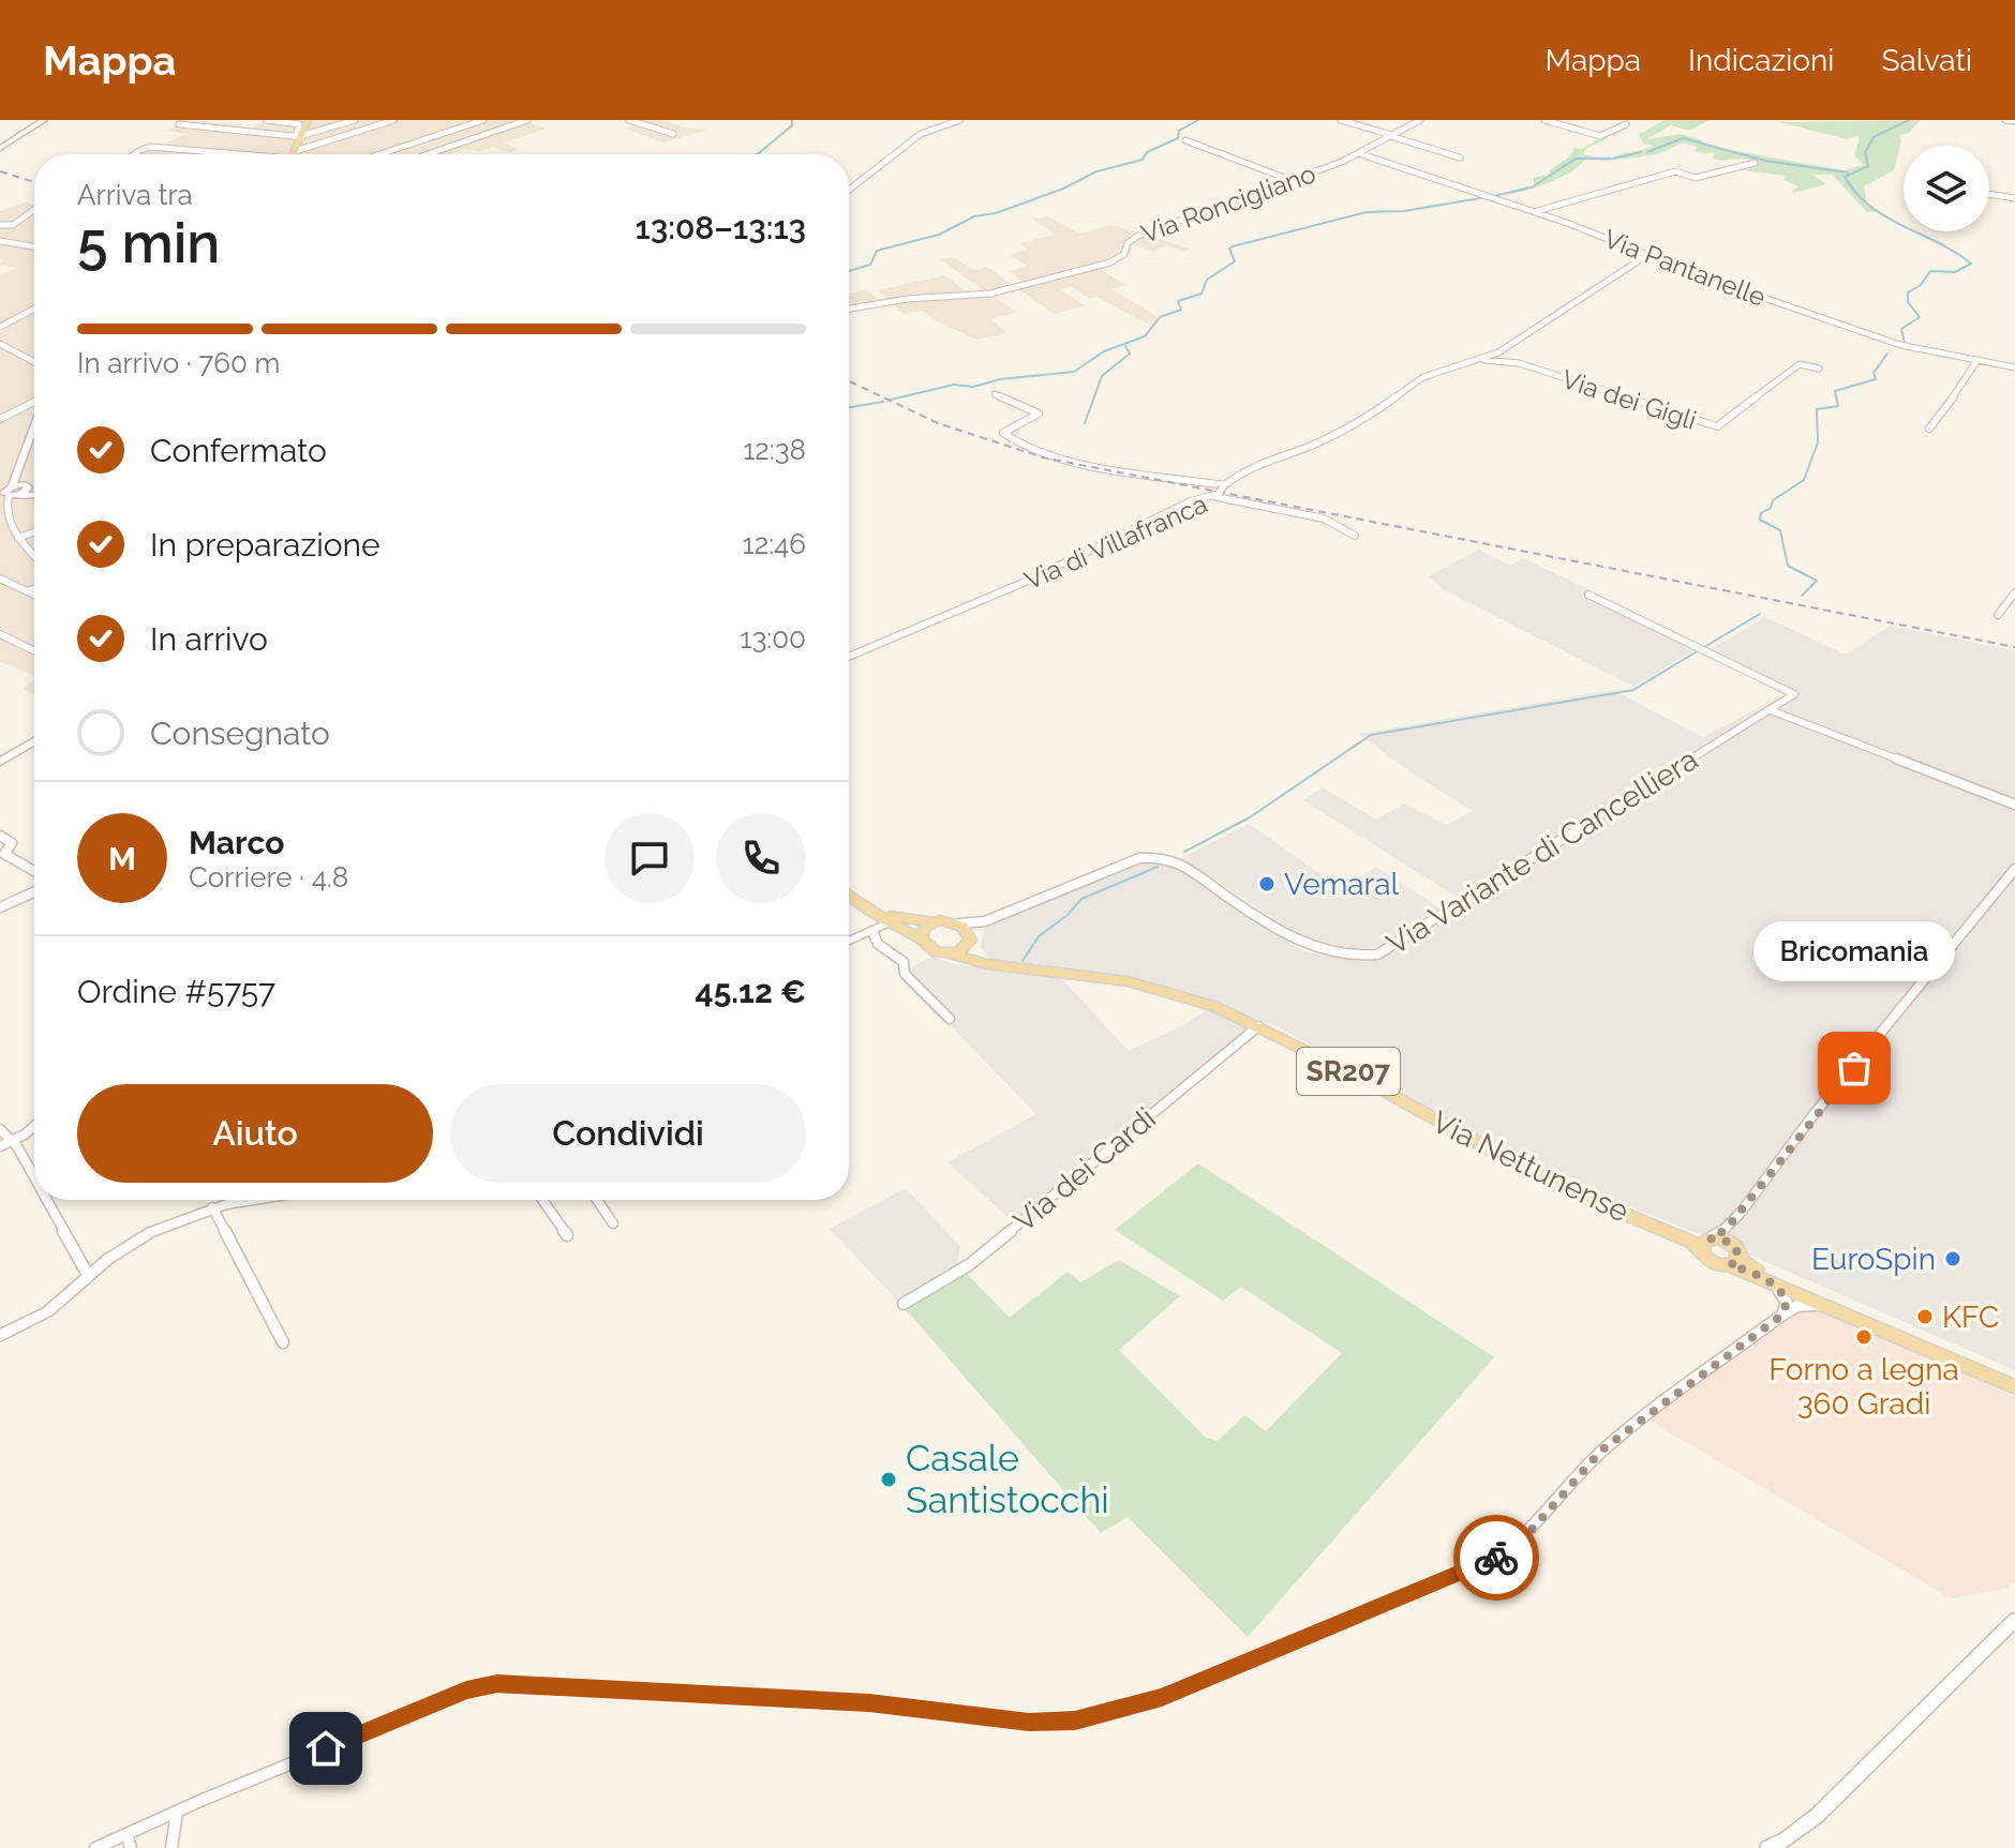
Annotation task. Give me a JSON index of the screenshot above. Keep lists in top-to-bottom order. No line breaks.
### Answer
{"streets":{"main road":["SR207","Via Nettunense"],"street":["Via Roncigliano","Via Pantanelle","Via dei Gigli","Via di Villafranca","Via Variante di Cancelliera","Via dei Cardi"]},"crossings":[["Via Roncigliano","Via Pantanelle"],["Via Pantanelle","Via di Villafranca"],["Via dei Gigli","Via di Villafranca"],["Via Variante di Cancelliera","Via Nettunense"],["SR207","Via Nettunense"],["Via Nettunense","Via dei Cardi"]],"places":["Vemaral","Bricomania","EuroSpin","KFC","Forno a legna 360 Gradi","Casale Santistocchi"],"page":{"header":"Mappa","nav":["Mappa","Indicazioni","Salvati"],"heading":["5 min","Arriva tra","13:08–13:13"],"panel":["Marco","Corriere · 4.8","Ordine #5757","45.12 €"],"bar":"In arrivo · 760 m","list":[["Confermato","12:38"],["In preparazione","12:46"],["In arrivo","13:00"],"Consegnato"],"round":"M","bubble":"Bricomania","buttons":["Aiuto","Condividi"]}}
